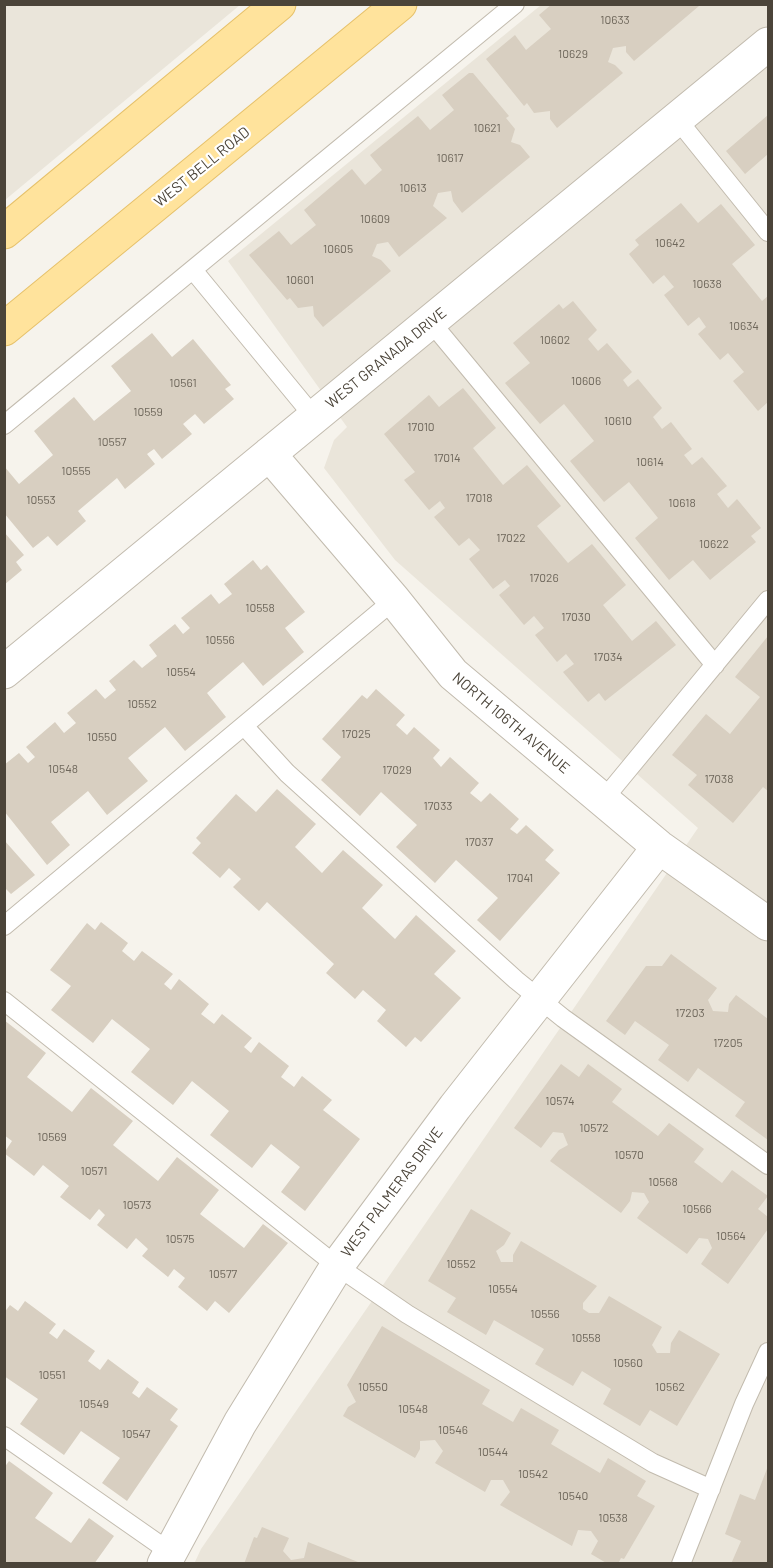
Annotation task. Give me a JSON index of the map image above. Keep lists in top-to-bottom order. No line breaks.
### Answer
{"streets":{"main road":["WEST BELL ROAD"],"street":["WEST GRANADA DRIVE","NORTH 106TH AVENUE","WEST PALMERAS DRIVE"]},"crossings":[["WEST GRANADA DRIVE","NORTH 106TH AVENUE"],["NORTH 106TH AVENUE","WEST PALMERAS DRIVE"]],"house_numbers":["10633","10629","10621","10617","10613","10609","10642","10605","10601","10638","10634","10602","10606","10561","10559","10610","17010","10557","17014","10614","10555","17018","10553","10618","17022","10622","17026","10558","17030","10556","17034","10554","10552","17025","10550","10548","17029","17038","17033","17037","17041","17203","17205","10574","10572","10569","10570","10571","10568","10573","10566","10564","10575","10552","10577","10554","10556","10558","10560","10551","10550","10562","10549","10548","10546","10547","10544","10542","10540","10538"]}
